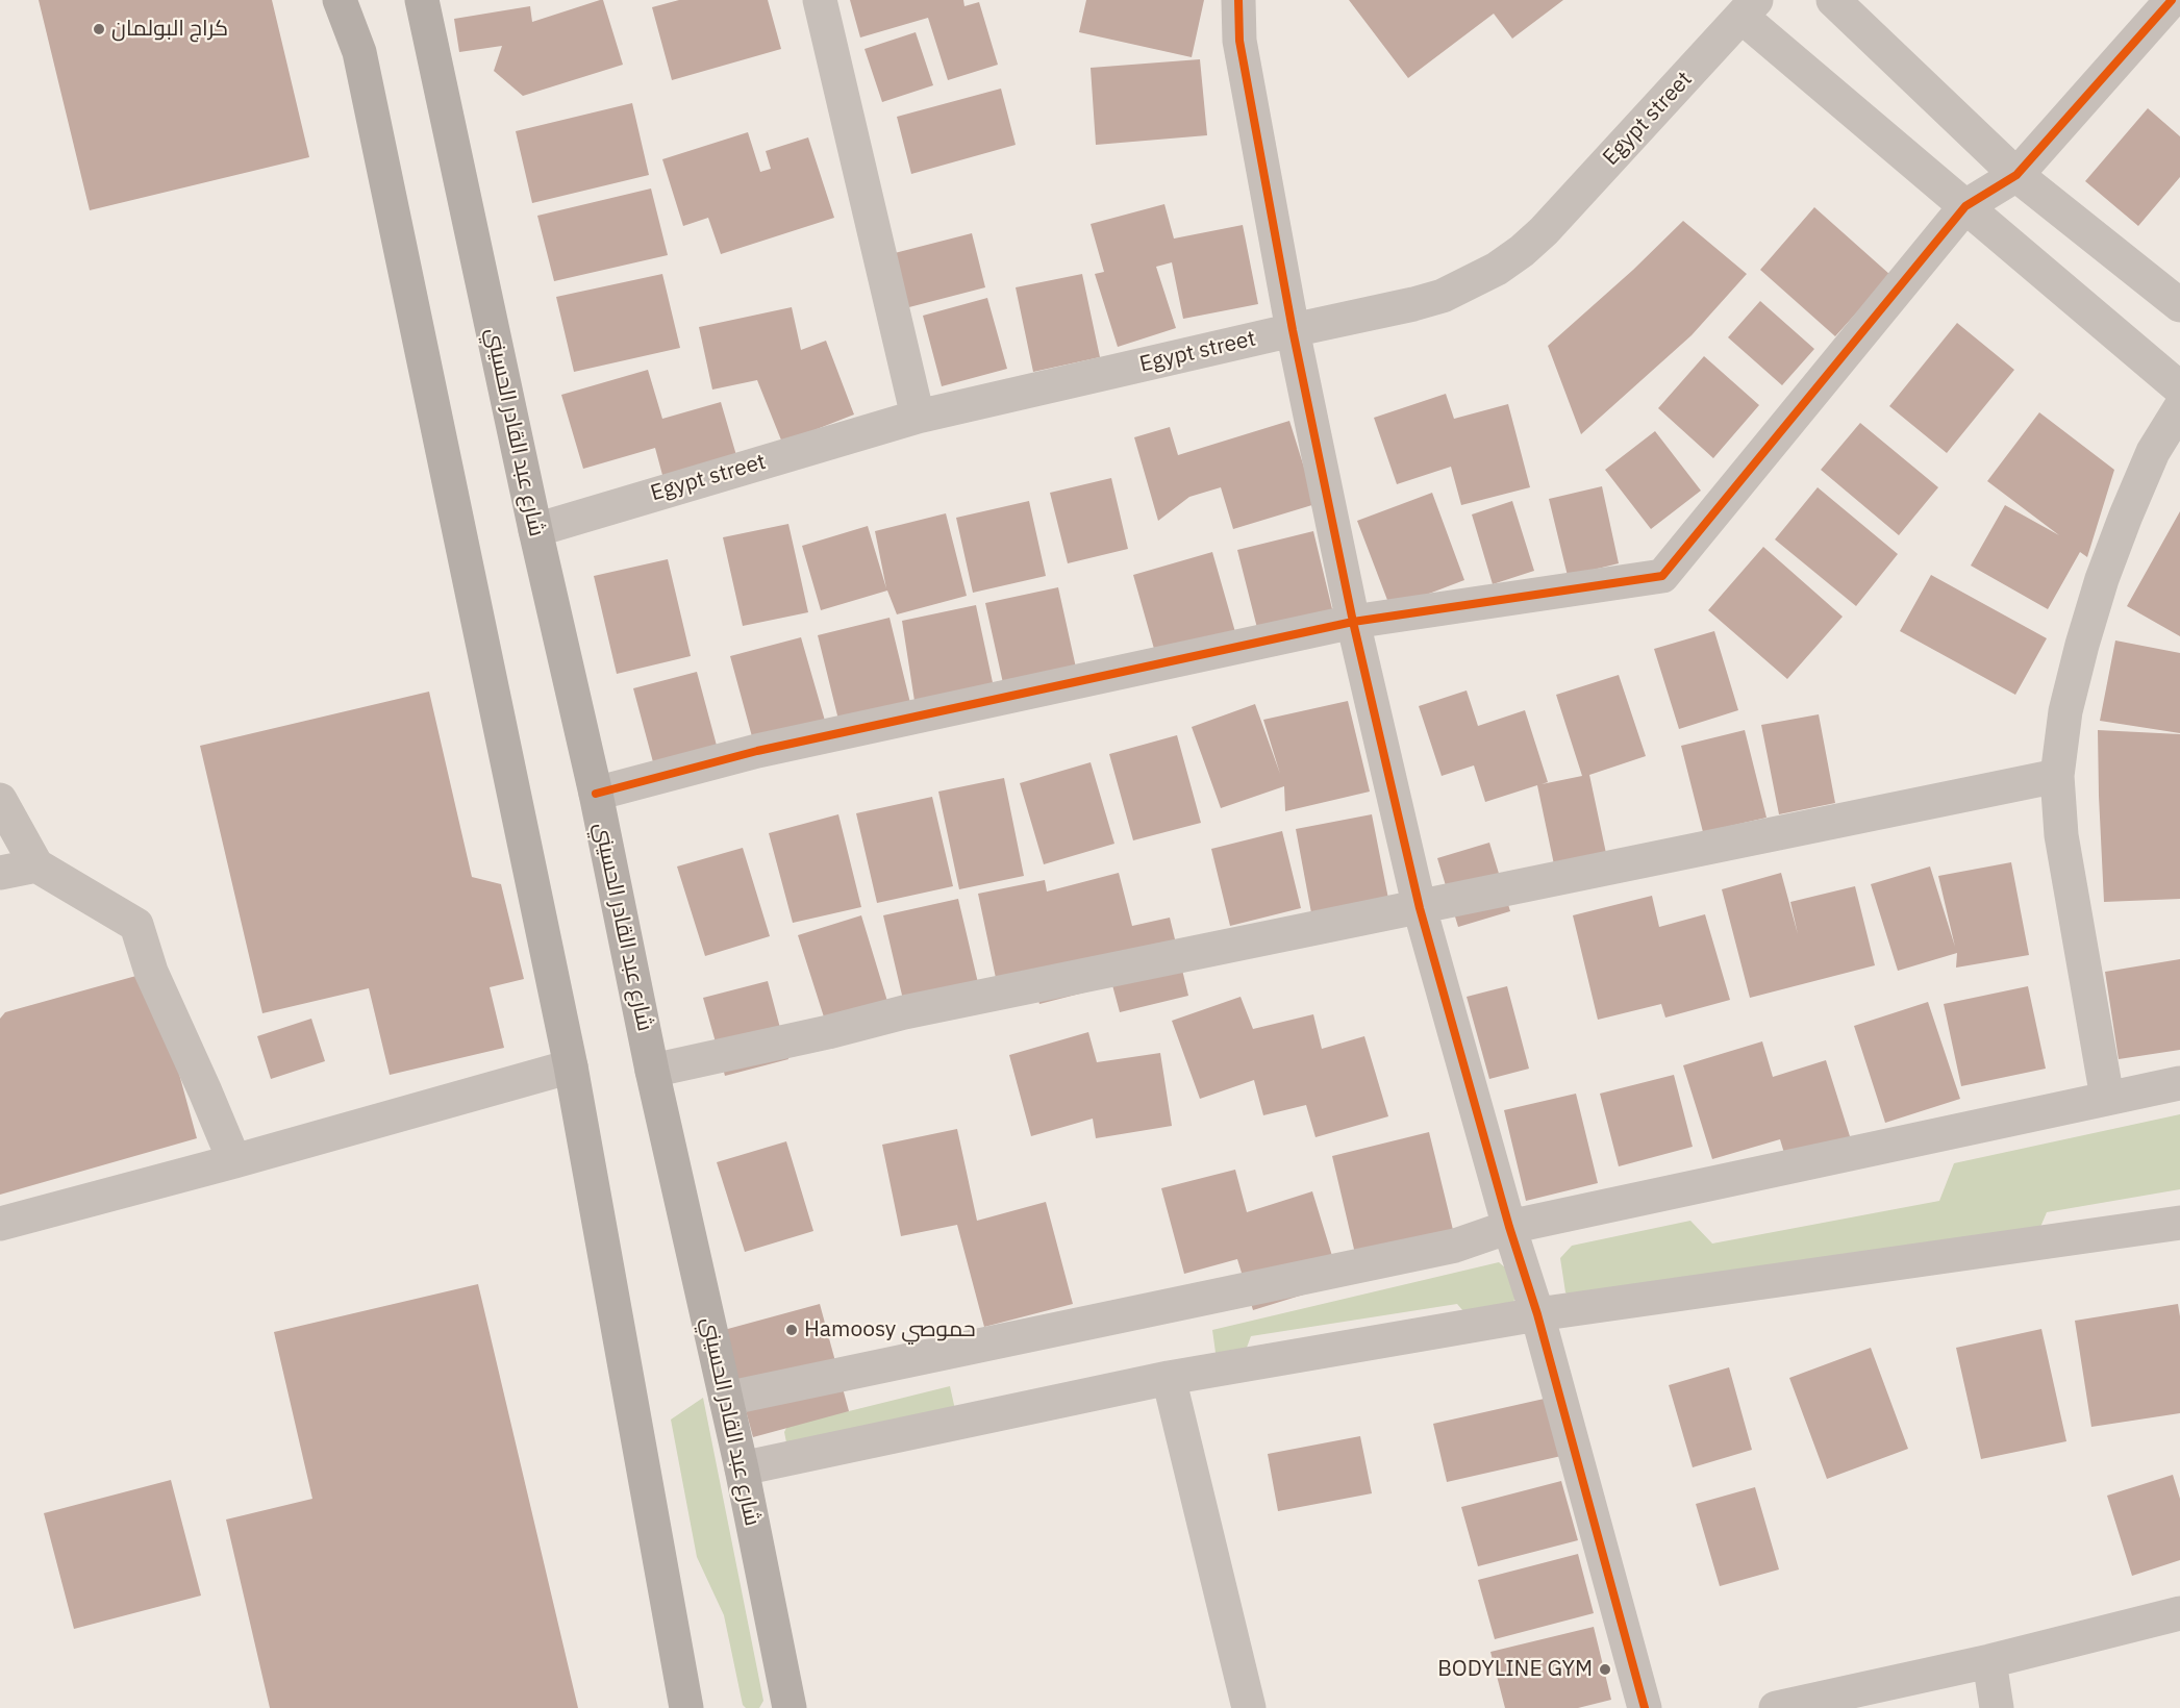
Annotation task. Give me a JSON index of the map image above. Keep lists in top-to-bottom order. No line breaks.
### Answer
{"streets":{"main road":["شارع عبد القادر الحسيني"],"street":["Egypt street"]},"crossings":[["Egypt street","شارع عبد القادر الحسيني"]],"places":["كراج البولمان","Hamoosy حموصي","BODYLINE GYM"]}
